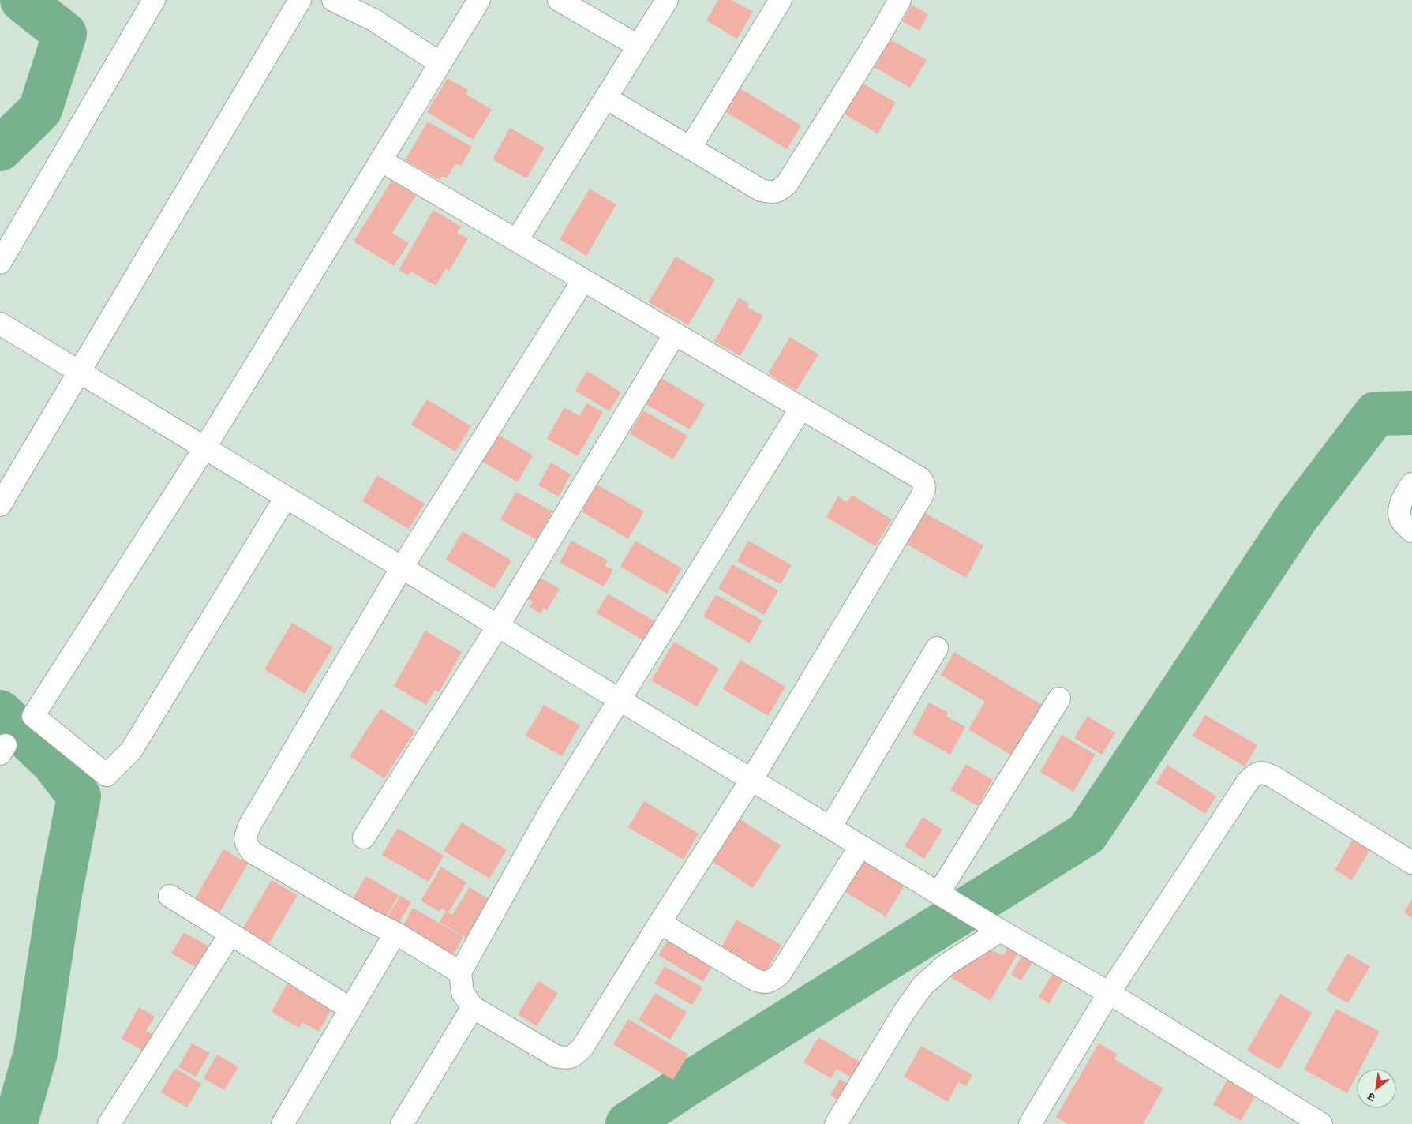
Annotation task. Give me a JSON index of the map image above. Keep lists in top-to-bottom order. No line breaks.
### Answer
{"north":"bottom left"}
